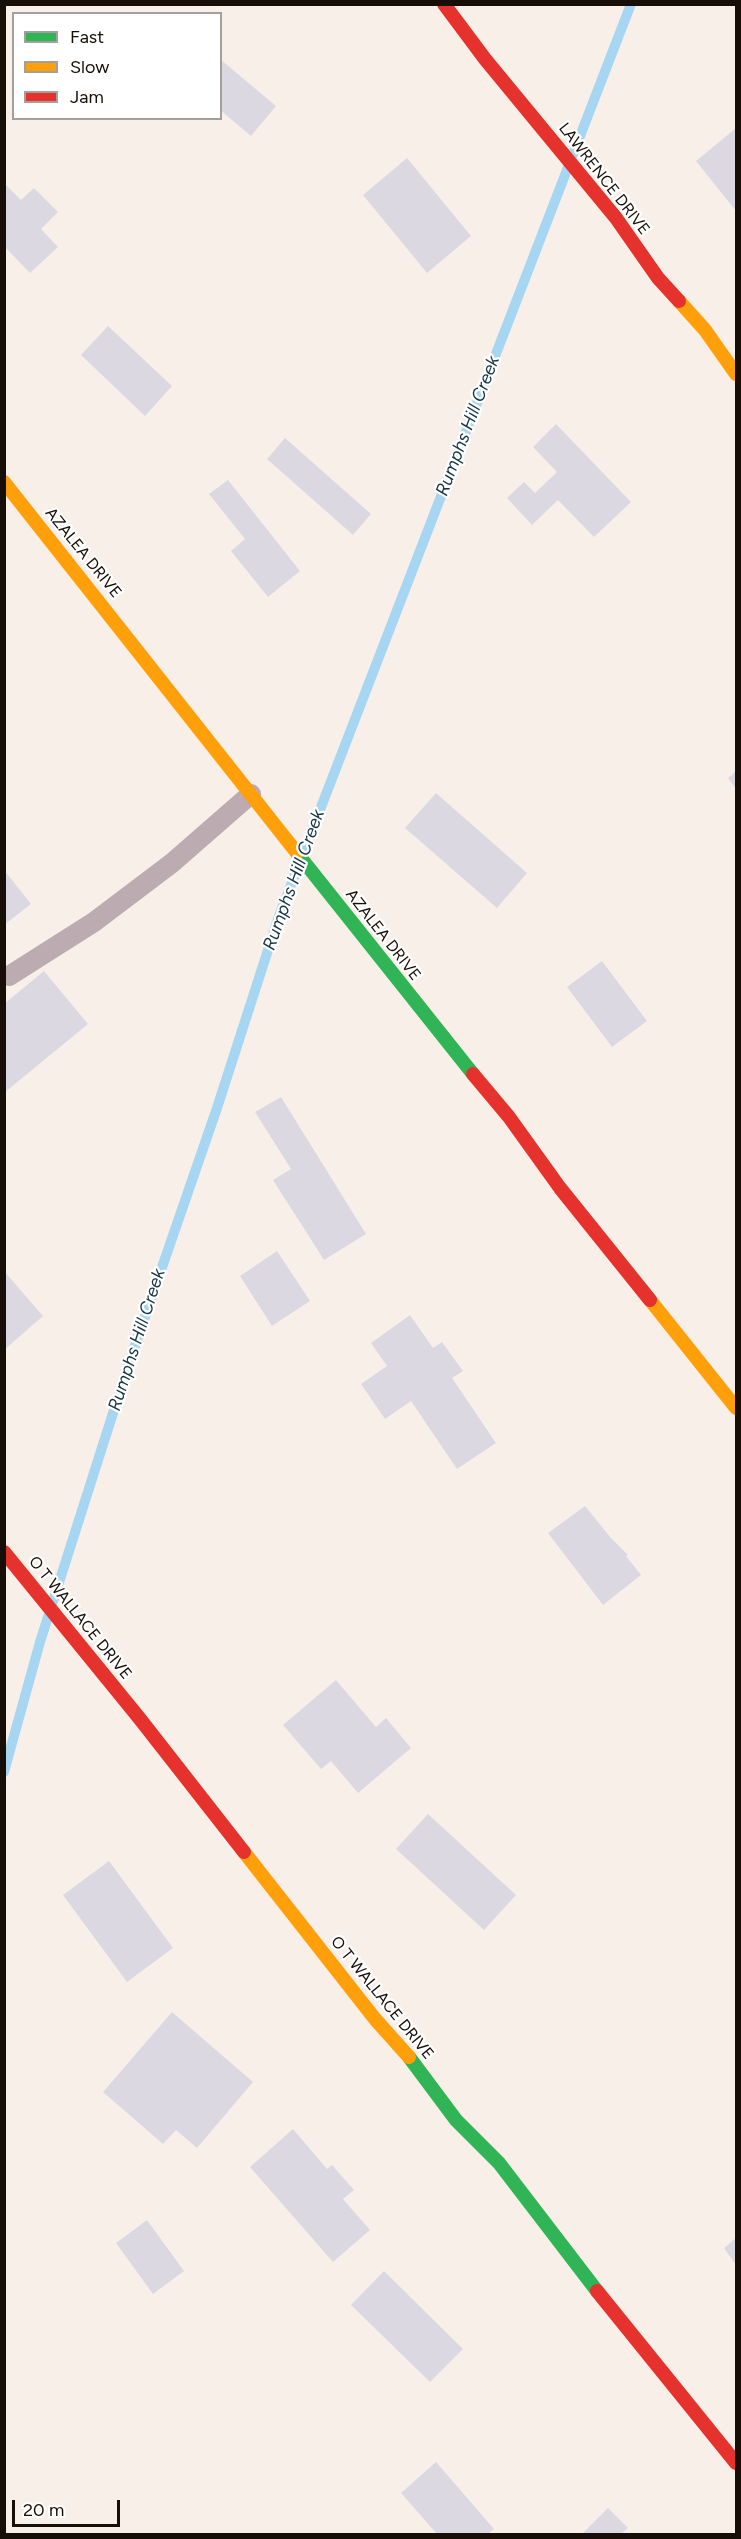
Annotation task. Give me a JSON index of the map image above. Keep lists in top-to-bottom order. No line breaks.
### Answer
{"streets":{"street":["LAWRENCE DRIVE","AZALEA DRIVE","O T WALLACE DRIVE"]},"water":["Rumphs Hill Creek"],"legend":["Fast","Slow","Jam"],"scale_bar":"20 m"}
